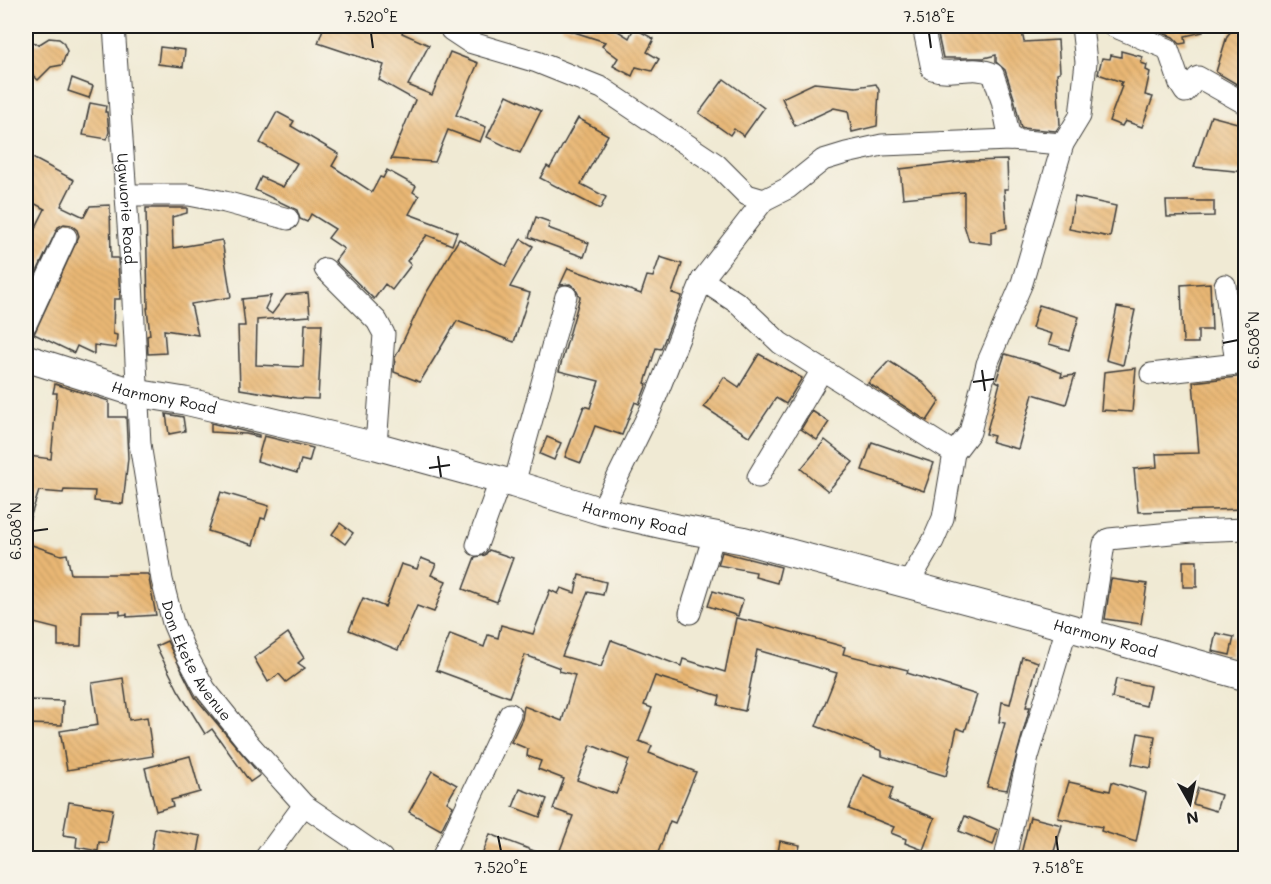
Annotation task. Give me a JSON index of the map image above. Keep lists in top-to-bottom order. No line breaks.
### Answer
{"streets":{"main road":["Harmony Road"],"street":["Ugwuorie Road","Dom Ekete Avenue"]},"crossings":[["Ugwuorie Road","Harmony Road"],["Ugwuorie Road","Dom Ekete Avenue"],["Harmony Road","Dom Ekete Avenue"]],"north":"bottom","coordinates":["7.520°E","7.518°E","6.508°N"]}
